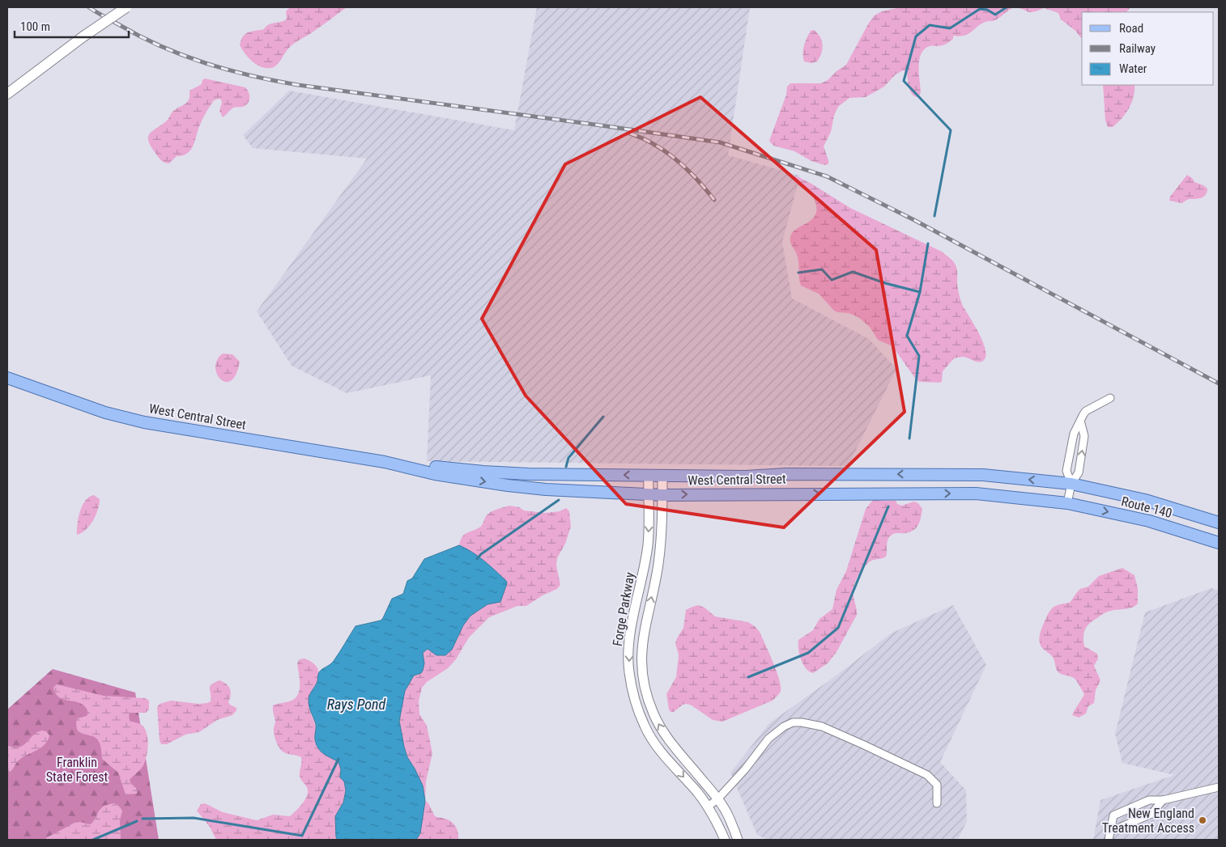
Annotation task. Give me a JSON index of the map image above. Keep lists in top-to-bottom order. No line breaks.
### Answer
{"streets":{"main road":["West Central Street","Route 140"],"street":["Forge Parkway"]},"crossings":[["West Central Street","Route 140"],["West Central Street","Forge Parkway"]],"water":["Rays Pond"],"parks":["Franklin State Forest"],"places":["New England Treatment Access"],"legend":["Road","Railway","Water"],"scale_bar":"100 m"}
